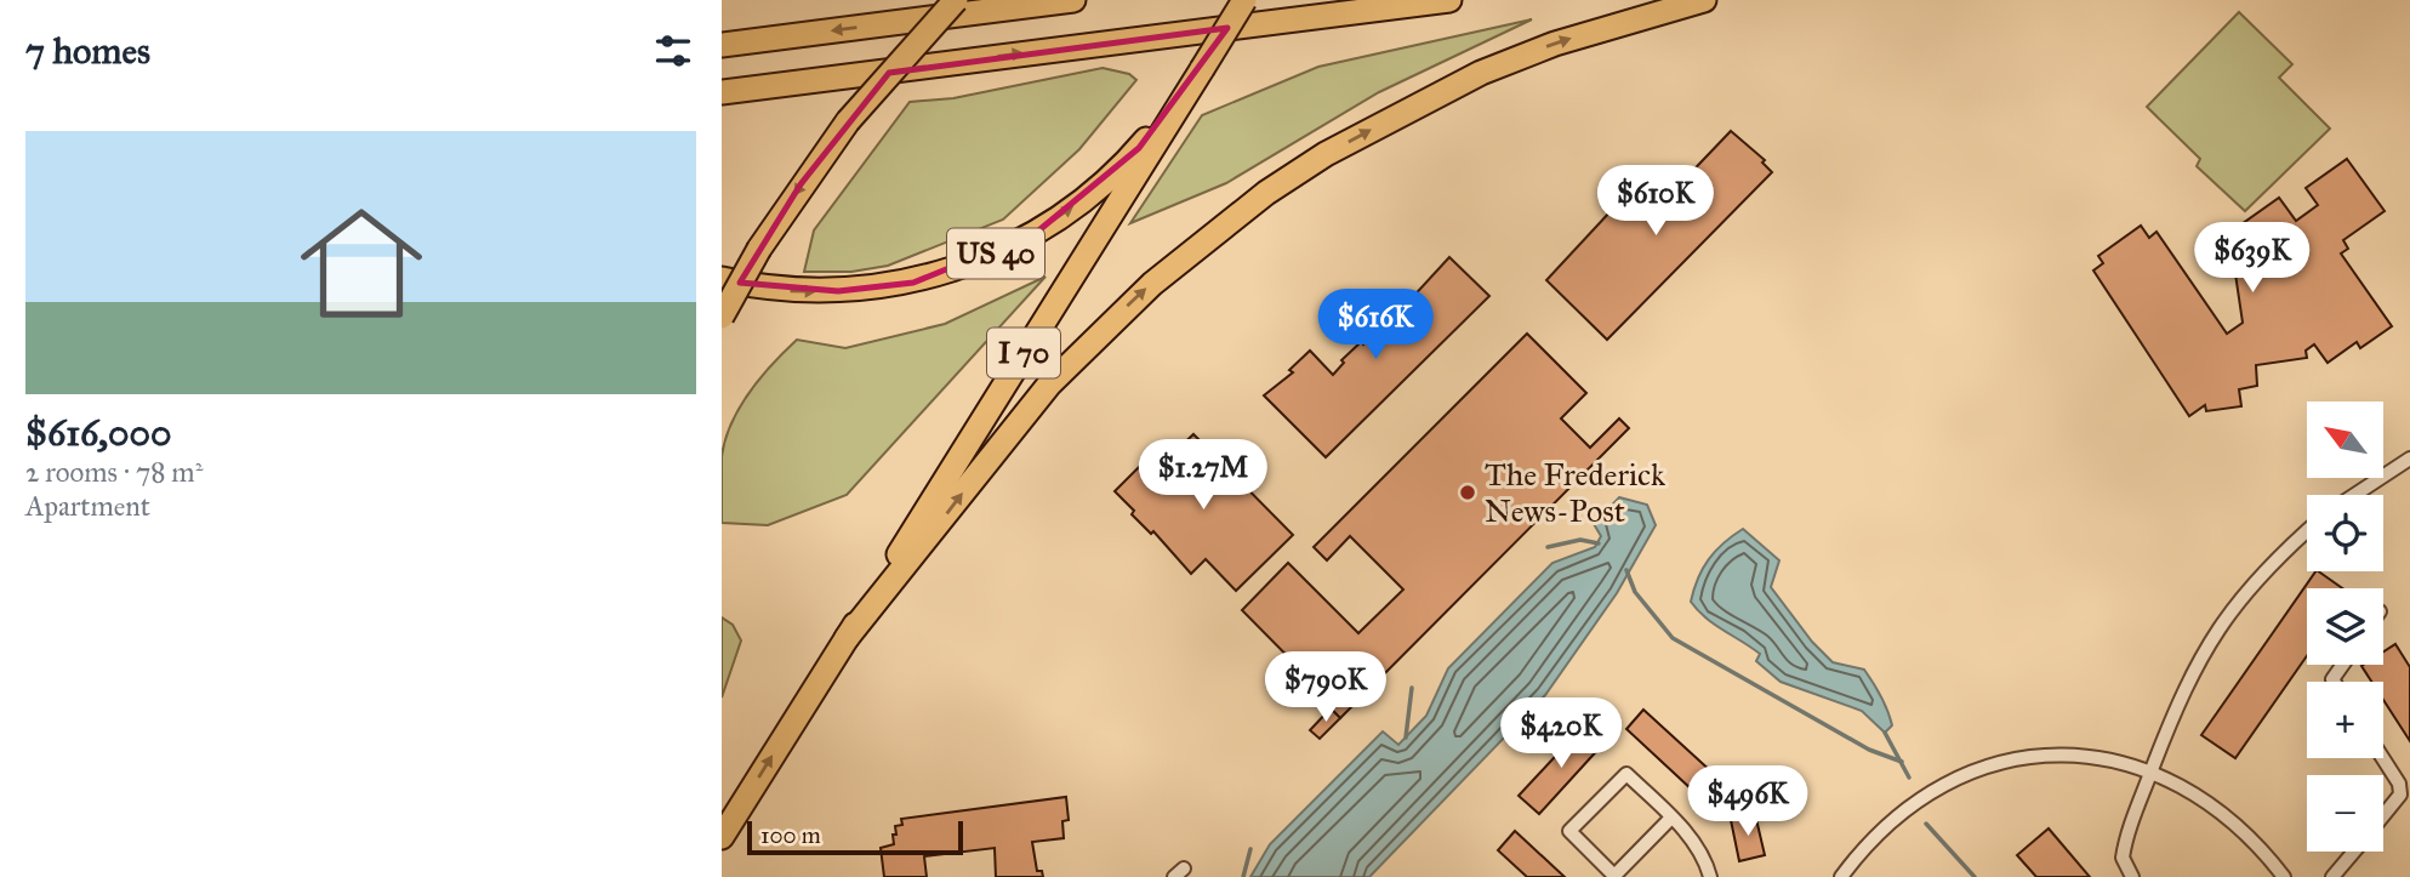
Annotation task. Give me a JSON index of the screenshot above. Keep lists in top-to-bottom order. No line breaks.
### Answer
{"streets":{"highway":["US 40","I 70"]},"crossings":[["US 40","I 70"]],"places":["The Frederick News-Post"],"scale_bar":"100 m","north":"top left","page":{"heading":"7 homes","list":[{"name":"$616,000","note":"2 rooms · 78 m² · Apartment"}],"price":["$610K","$639K","$616K","$1.27M","$790K","$420K","$496K"],"map_buttons":["+","−"],"scale":"100 m"}}
